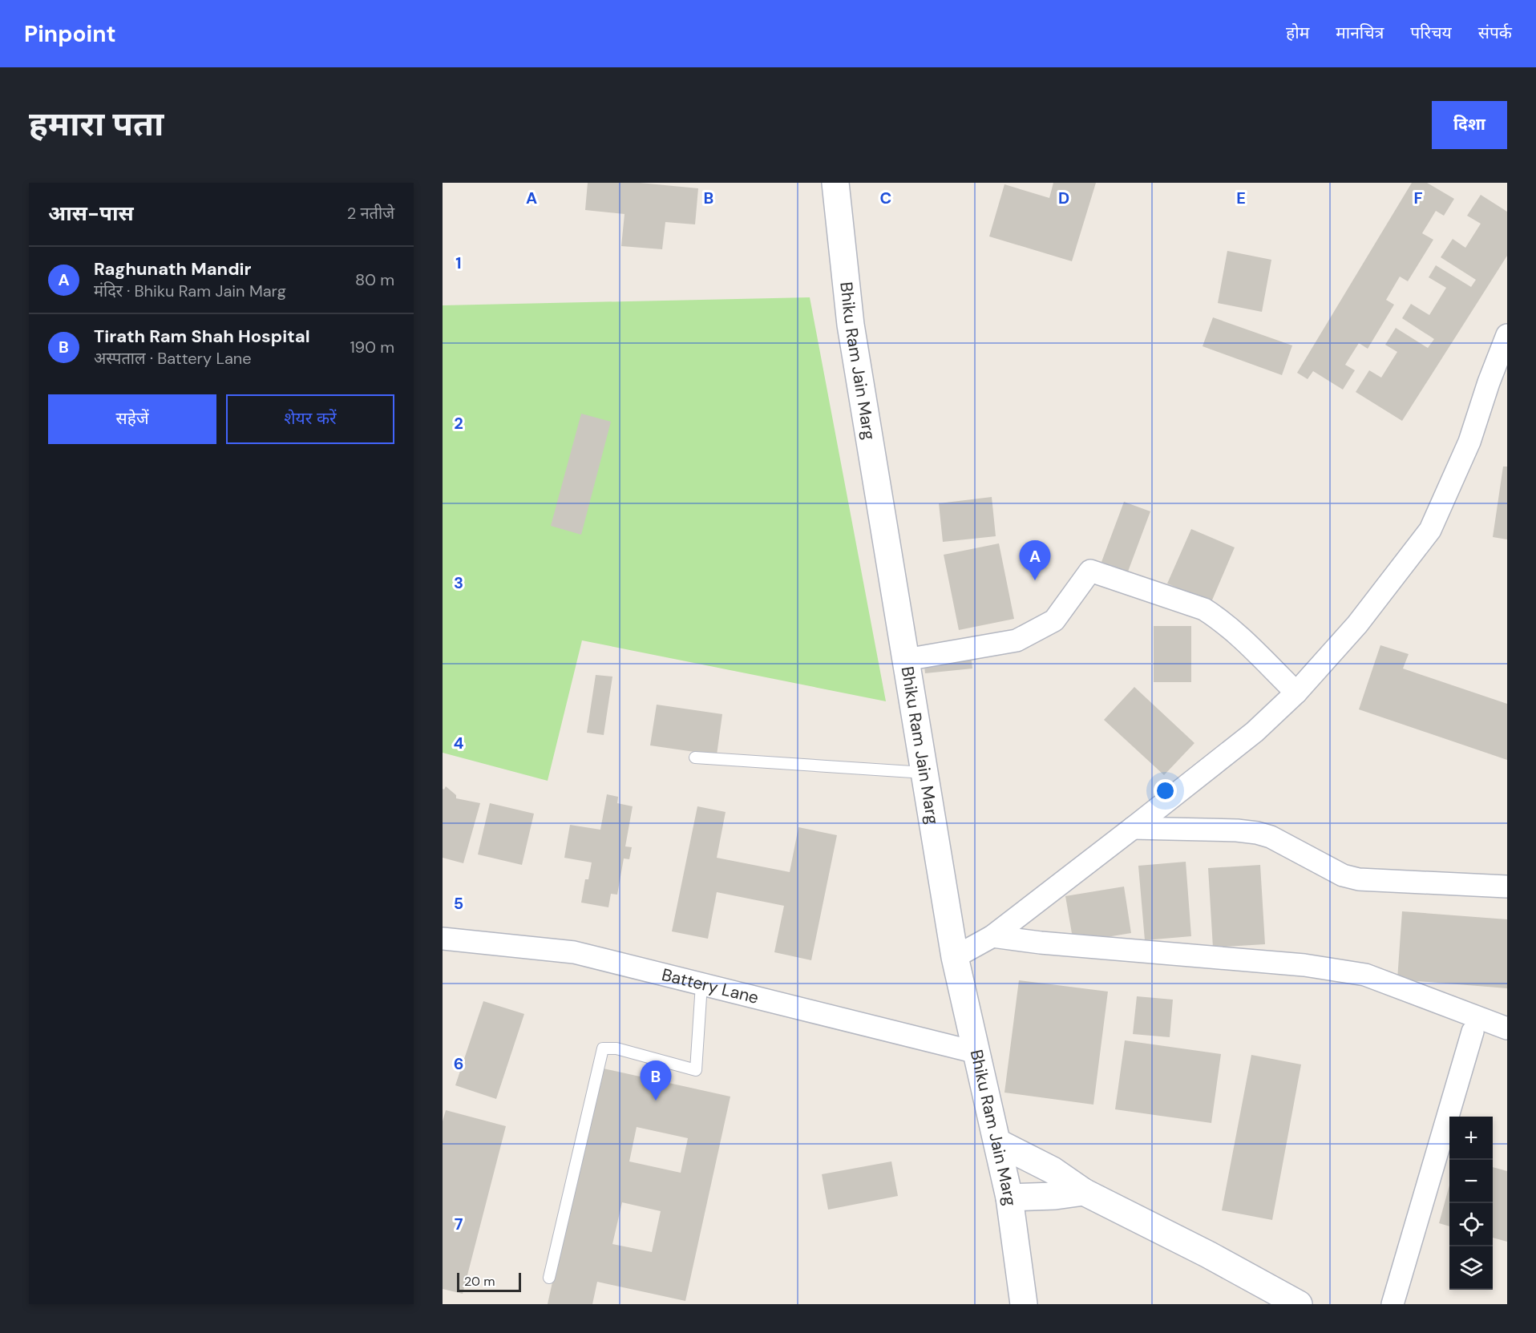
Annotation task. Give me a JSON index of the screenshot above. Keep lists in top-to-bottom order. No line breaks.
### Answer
{"streets":{"street":["Bhiku Ram Jain Marg","Battery Lane"]},"crossings":[["Bhiku Ram Jain Marg","Battery Lane"]],"scale_bar":"20 m","page":{"header":"Pinpoint","nav":["होम","मानचित्र","परिचय","संपर्क"],"buttons":["दिशा",["सहेजें","शेयर करें"]],"title":"हमारा पता","heading":["आस-पास","2 नतीजे"],"list":[{"mark":"A","name":"Raghunath Mandir","note":"मंदिर · Bhiku Ram Jain Marg","value":"80 m"},{"mark":"B","name":"Tirath Ram Shah Hospital","note":"अस्पताल · Battery Lane","value":"190 m"}],"pins":["A","B"],"map_buttons":["+","−"],"scale":"20 m"},"grid":{"columns":["A","B","C","D","E","F"],"rows":["1","2","3","4","5","6","7"]}}
